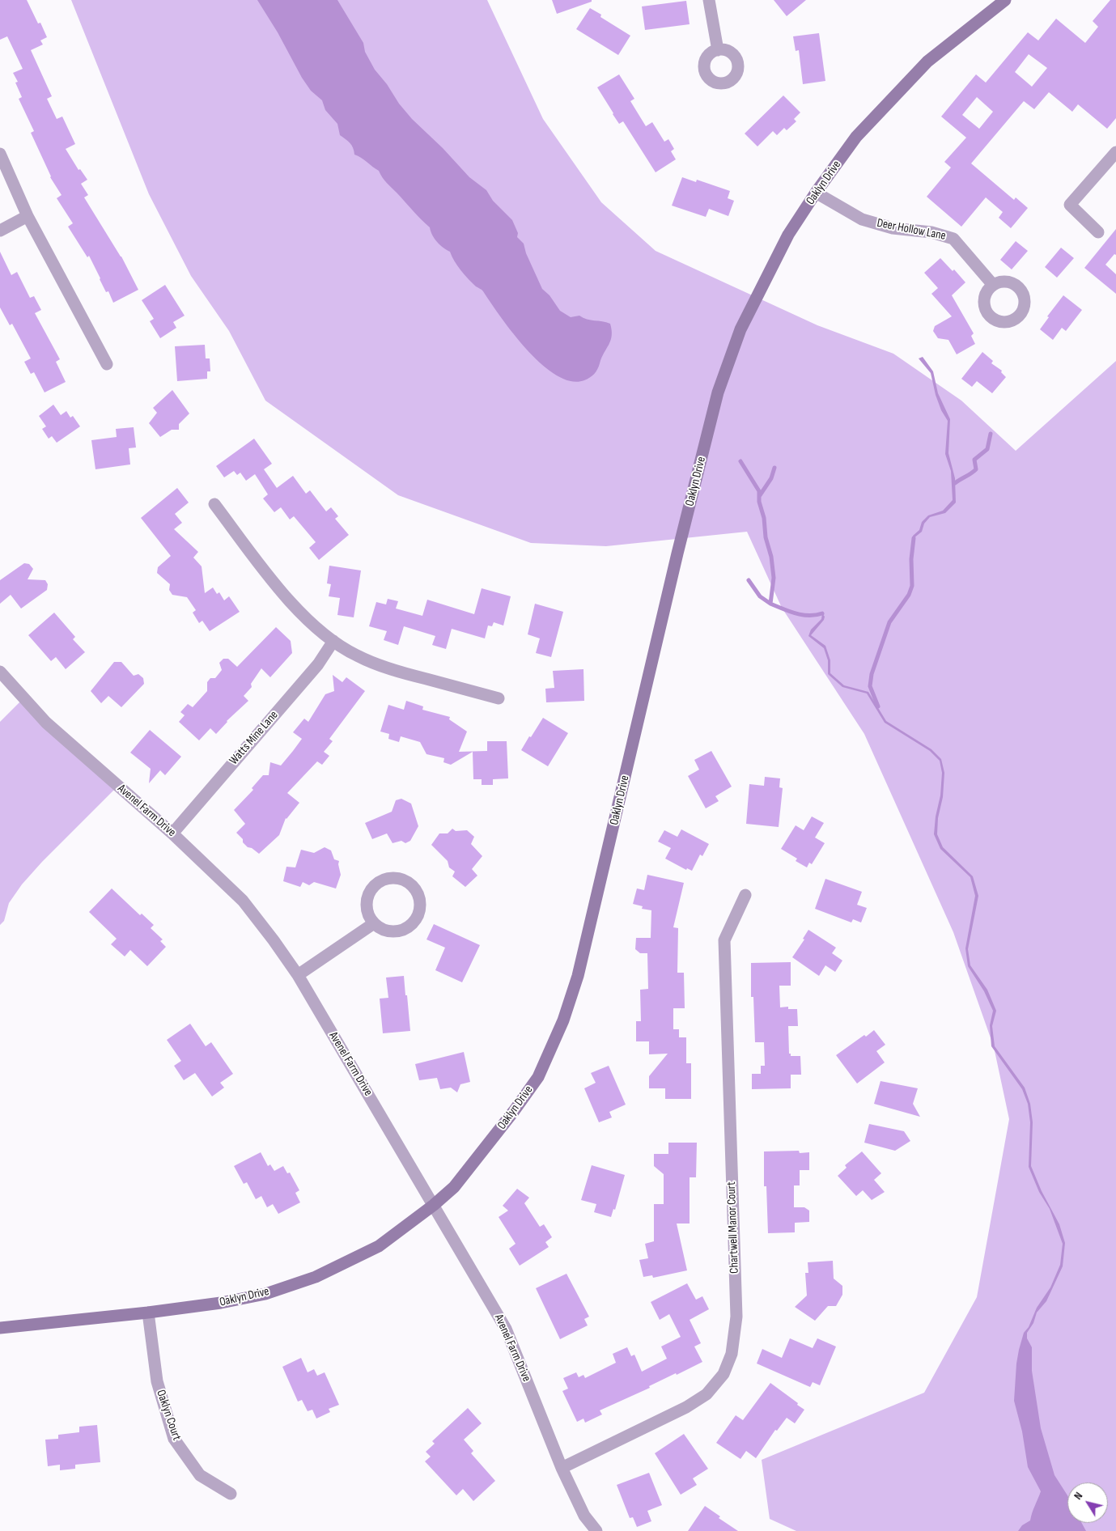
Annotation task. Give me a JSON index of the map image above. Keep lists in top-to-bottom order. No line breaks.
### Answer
{"streets":{"street":["Oaklyn Drive","Deer Hollow Lane","Watts Mine Lane","Avenel Farm Drive","Chartwell Manor Court","Oaklyn Court"]},"crossings":[["Oaklyn Drive","Deer Hollow Lane"],["Oaklyn Drive","Avenel Farm Drive"],["Oaklyn Drive","Oaklyn Court"],["Watts Mine Lane","Avenel Farm Drive"],["Avenel Farm Drive","Chartwell Manor Court"]],"north":"top left"}
